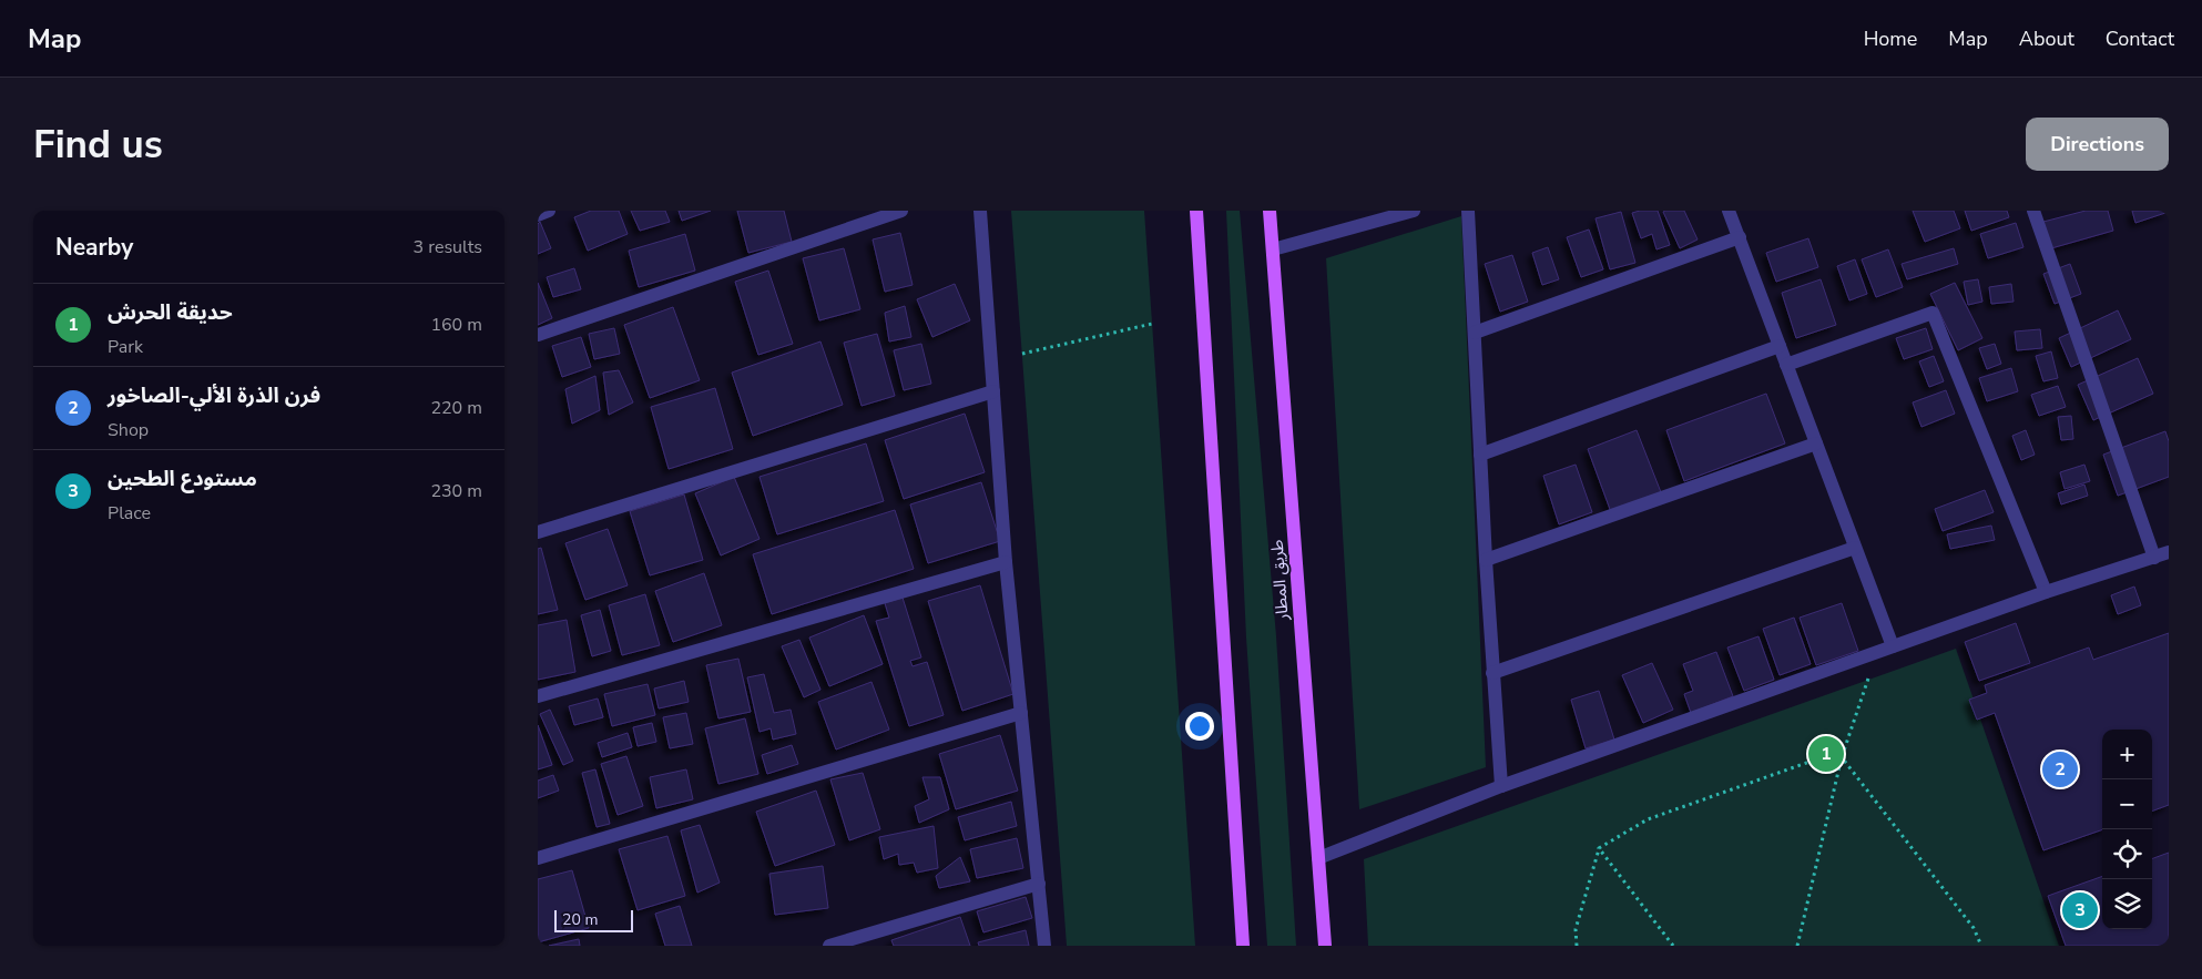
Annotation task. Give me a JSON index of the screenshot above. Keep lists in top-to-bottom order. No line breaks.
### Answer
{"streets":{"main road":["طريق المطار"]},"scale_bar":"20 m","page":{"header":"Map","nav":["Home","Map","About","Contact"],"buttons":"Directions","title":"Find us","heading":["Nearby","3 results"],"list":[{"mark":"1","name":"حديقة الحرش","note":"Park","value":"160 m"},{"mark":"2","name":"فرن الذرة الألي-الصاخور","note":"Shop","value":"220 m"},{"mark":"3","name":"مستودع الطحين","note":"Place","value":"230 m"}],"map_buttons":["+","−"],"pins":["1","2","3"],"scale":"20 m"}}
